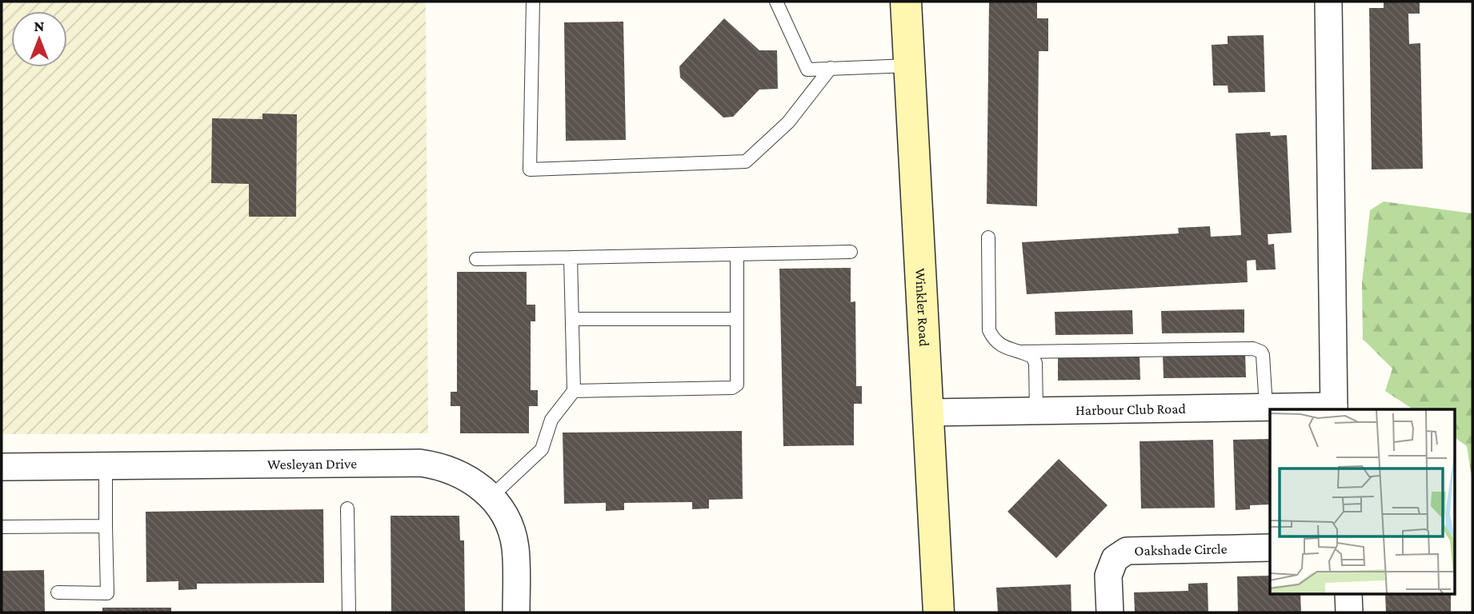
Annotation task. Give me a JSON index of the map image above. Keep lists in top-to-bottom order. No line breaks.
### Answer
{"streets":{"street":["Winkler Road","Harbour Club Road","Wesleyan Drive","Oakshade Circle"]},"crossings":[["Winkler Road","Harbour Club Road"]],"north":"top"}
